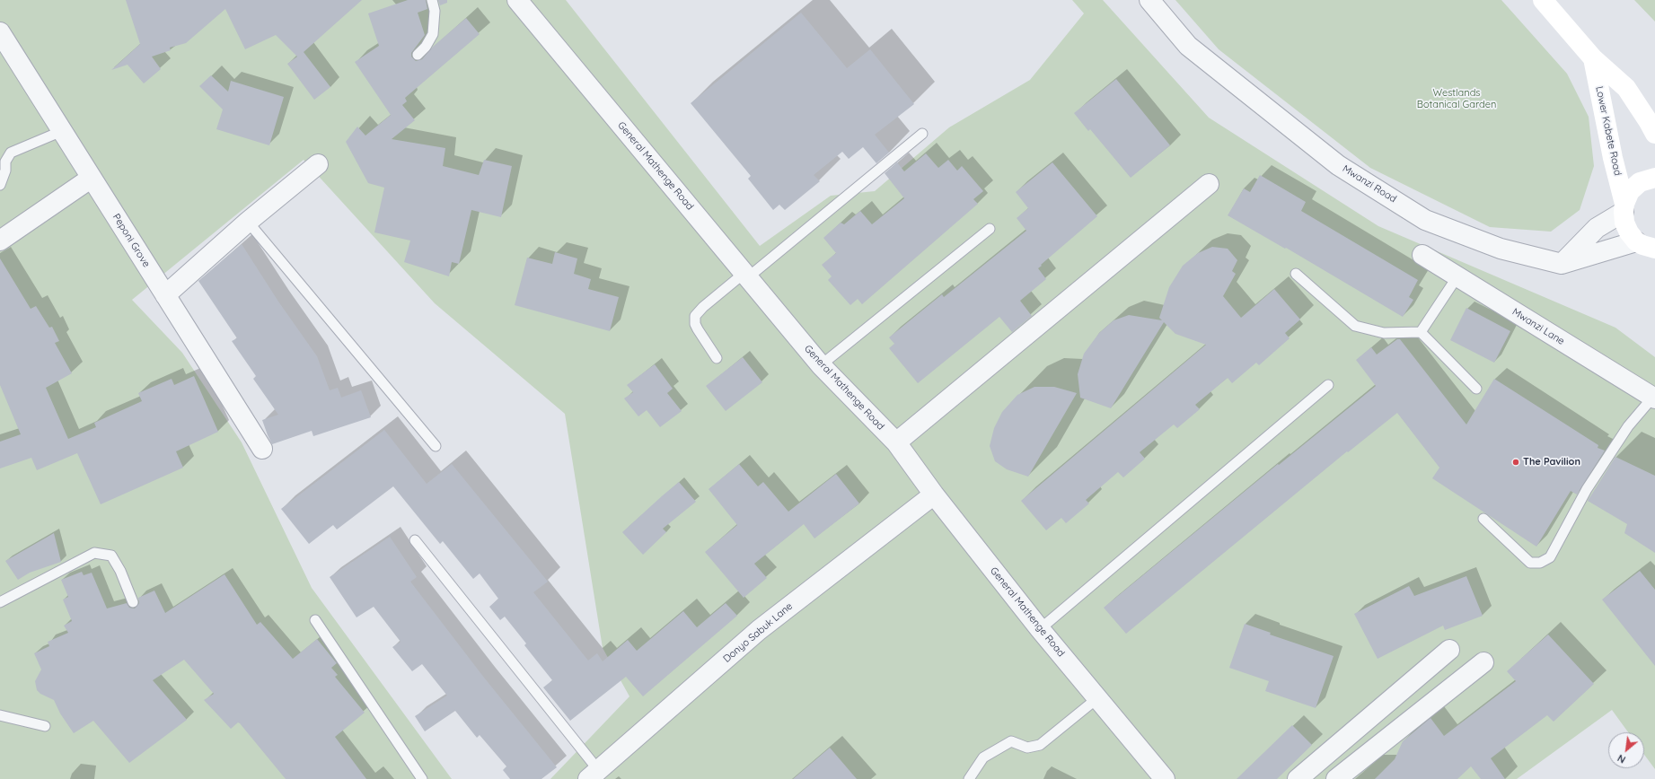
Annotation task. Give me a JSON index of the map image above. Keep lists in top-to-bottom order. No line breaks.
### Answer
{"streets":{"main road":["Lower Kabete Road"],"street":["General Mathenge Road","Mwanzi Road","Peponi Grove","Mwanzi Lane","Donyo Sabuk Lane"]},"crossings":[["General Mathenge Road","Donyo Sabuk Lane"]],"parks":["Westlands Botanical Garden"],"places":["The Pavilion"],"north":"bottom left"}
